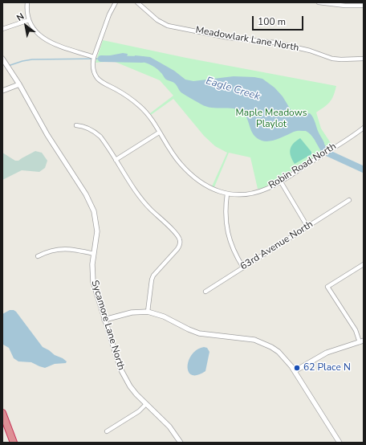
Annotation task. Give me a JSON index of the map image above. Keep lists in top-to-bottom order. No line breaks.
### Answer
{"streets":{"street":["Meadowlark Lane North","Robin Road North","63rd Avenue North","Sycamore Lane North"]},"water":["Eagle Creek"],"parks":["Maple Meadows Playlot"],"places":["62 Place N"],"scale_bar":"100 m","north":"top left"}
